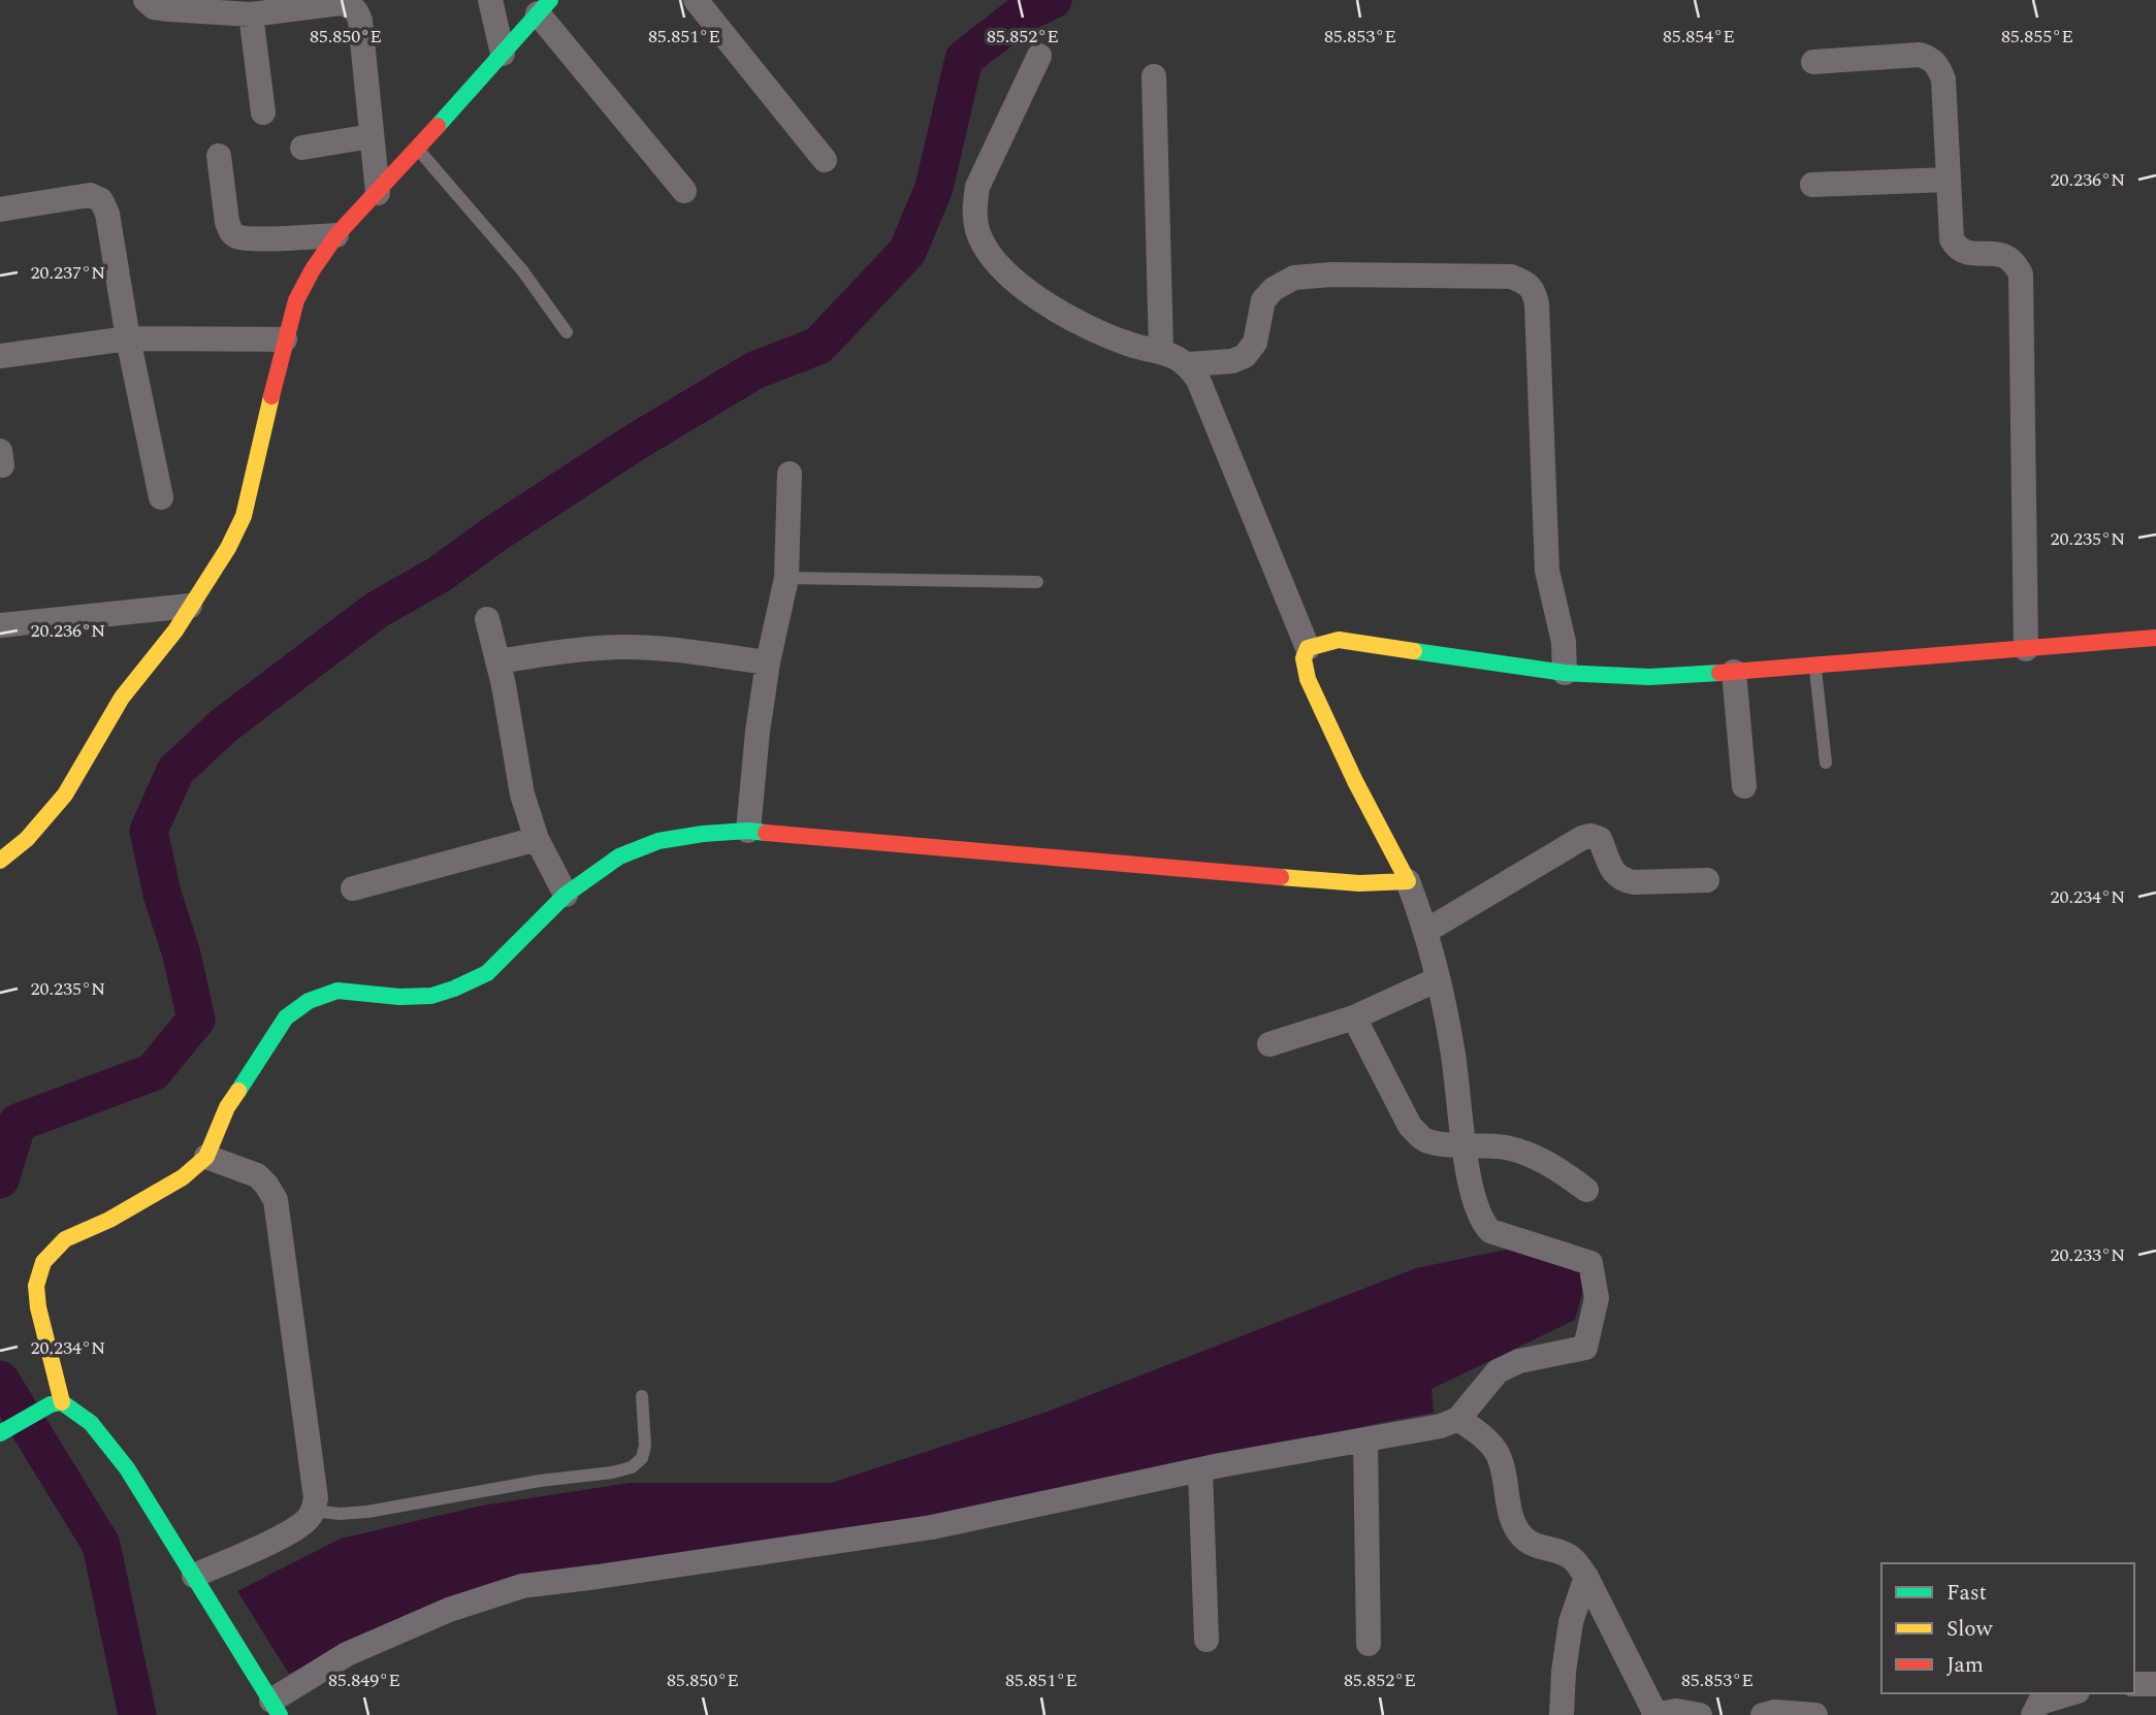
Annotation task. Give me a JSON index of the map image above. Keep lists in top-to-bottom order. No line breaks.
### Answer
{"legend":["Fast","Slow","Jam"],"coordinates":["85.855°E","85.850°E","85.851°E","85.852°E","85.853°E","85.854°E","20.236°N","20.237°N","20.235°N","20.234°N","20.233°N","85.849°E"]}
